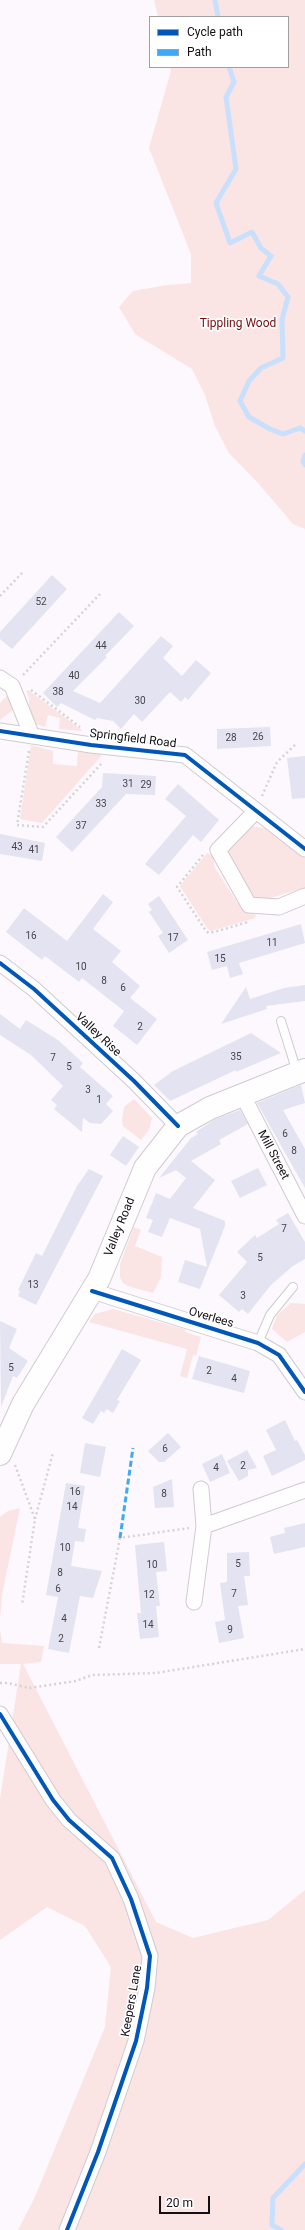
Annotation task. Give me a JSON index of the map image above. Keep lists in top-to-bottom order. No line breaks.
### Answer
{"streets":{"main road":["Valley Road"],"street":["Springfield Road","Valley Rise","Mill Street","Overlees","Keepers Lane"]},"crossings":[["Valley Rise","Valley Road"],["Mill Street","Valley Road"],["Valley Road","Overlees"]],"parks":["Tippling Wood"],"house_numbers":["52","44","40","38","30","26","28","31","29","33","37","43","41","16","17","11","15","10","8","6","2","35","7","5","3","1","6","8","7","5","13","3","5","2","4","6","2","4","16","8","14","10","5","10","8","6","7","12","4","14","9","2"],"legend":["Cycle path","Path"],"scale_bar":"20 m"}
